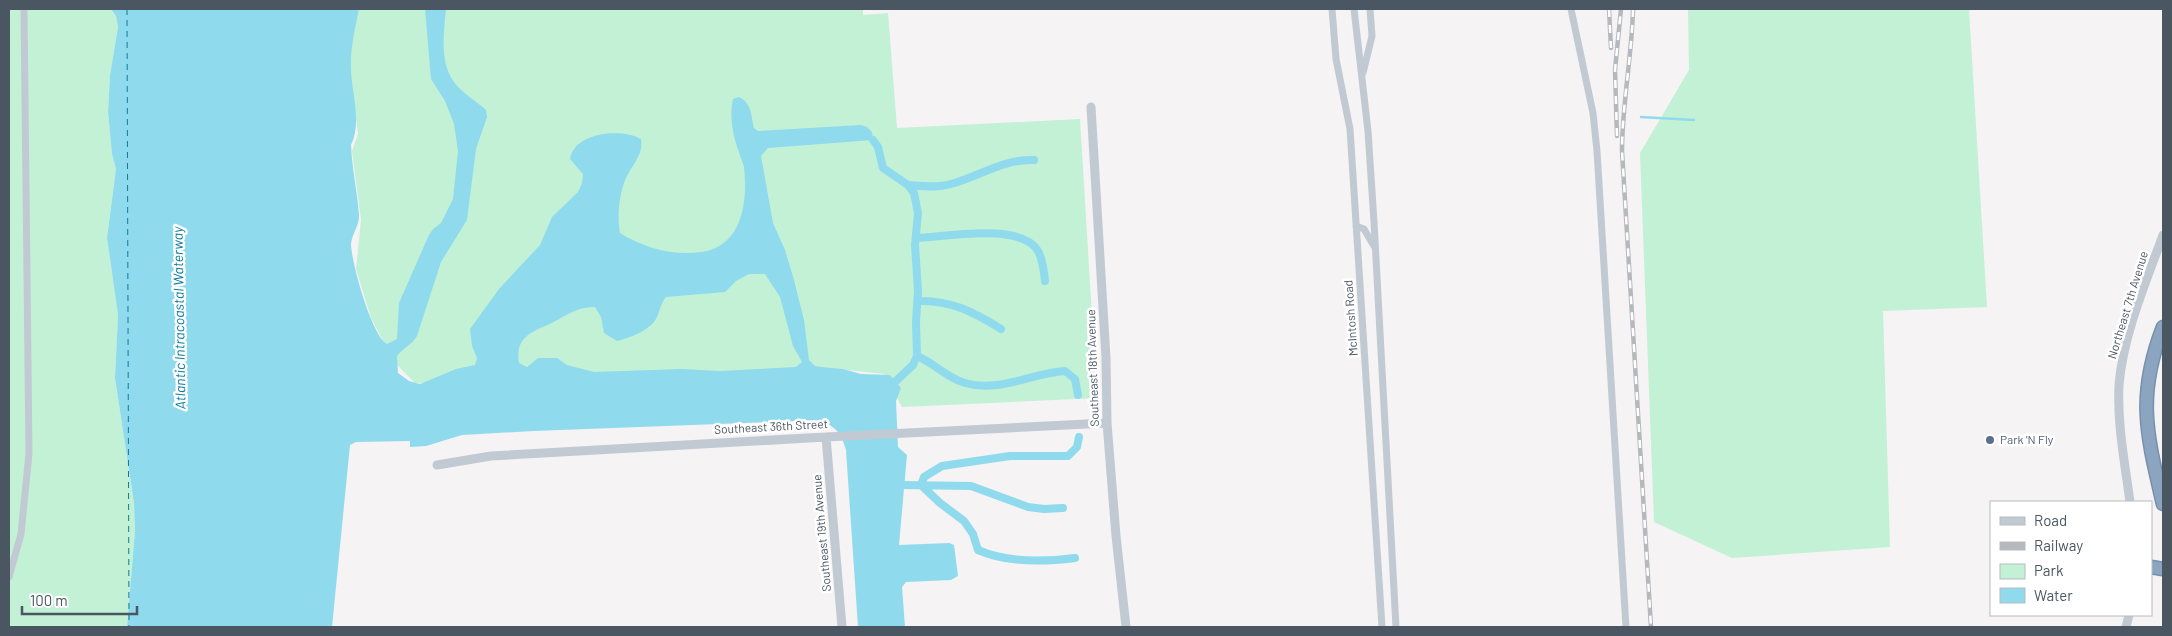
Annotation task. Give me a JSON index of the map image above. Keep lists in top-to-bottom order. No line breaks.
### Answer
{"streets":{"street":["Northeast 7th Avenue","McIntosh Road","Southeast 18th Avenue","Southeast 36th Street","Southeast 19th Avenue"]},"crossings":[["Southeast 18th Avenue","Southeast 36th Street"],["Southeast 36th Street","Southeast 19th Avenue"]],"water":["Atlantic Intracoastal Waterway"],"places":["Park 'N Fly"],"legend":["Road","Railway","Park","Water"],"scale_bar":"100 m"}
